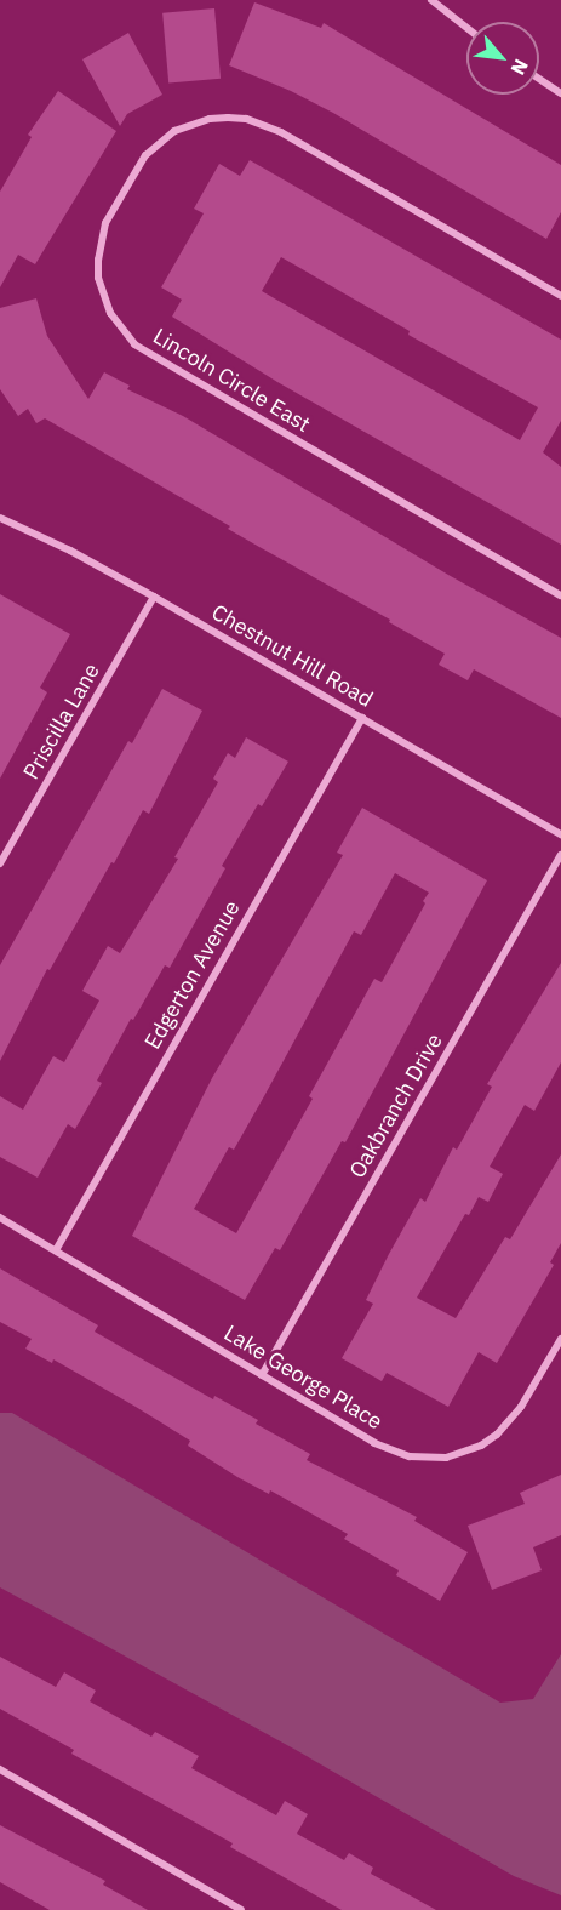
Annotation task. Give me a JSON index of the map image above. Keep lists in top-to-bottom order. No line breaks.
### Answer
{"streets":{"street":["Lincoln Circle East","Chestnut Hill Road","Priscilla Lane","Edgerton Avenue","Oakbranch Drive","Lake George Place"]},"crossings":[["Chestnut Hill Road","Priscilla Lane"],["Chestnut Hill Road","Edgerton Avenue"],["Edgerton Avenue","Lake George Place"],["Oakbranch Drive","Lake George Place"]],"north":"bottom right"}
